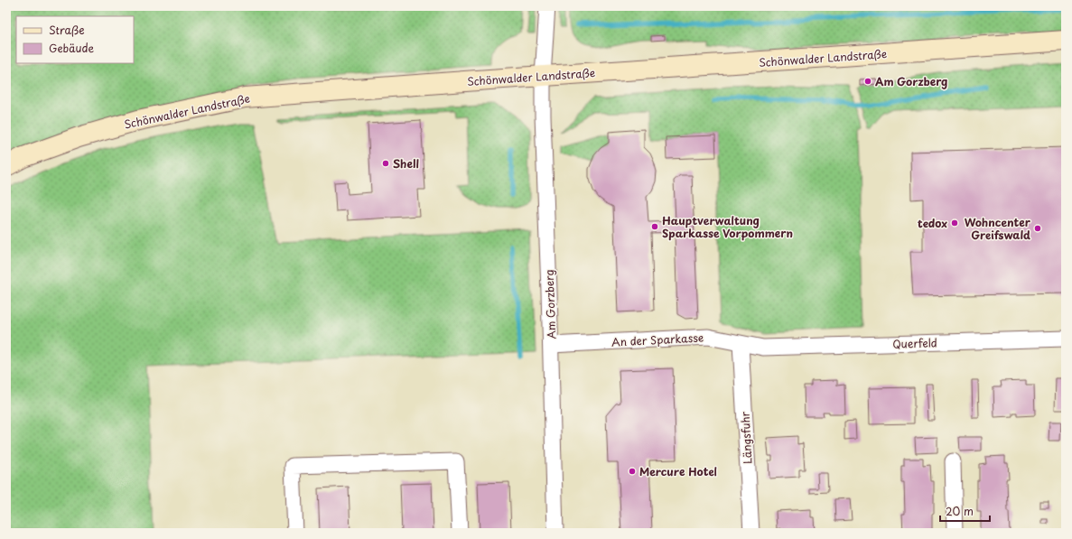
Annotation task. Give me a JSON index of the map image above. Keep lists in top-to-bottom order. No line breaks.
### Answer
{"streets":{"main road":["Schönwalder Landstraße"],"street":["Am Gorzberg","An der Sparkasse","Querfeld","Längsfuhr"]},"crossings":[["Schönwalder Landstraße","Am Gorzberg"],["Am Gorzberg","An der Sparkasse"],["An der Sparkasse","Querfeld"],["An der Sparkasse","Längsfuhr"]],"places":["Am Gorzberg","Shell","tedox","Hauptverwaltung Sparkasse Vorpommern","Wohncenter Greifswald","Mercure Hotel"],"legend":["Straße","Gebäude"],"scale_bar":"20 m"}
